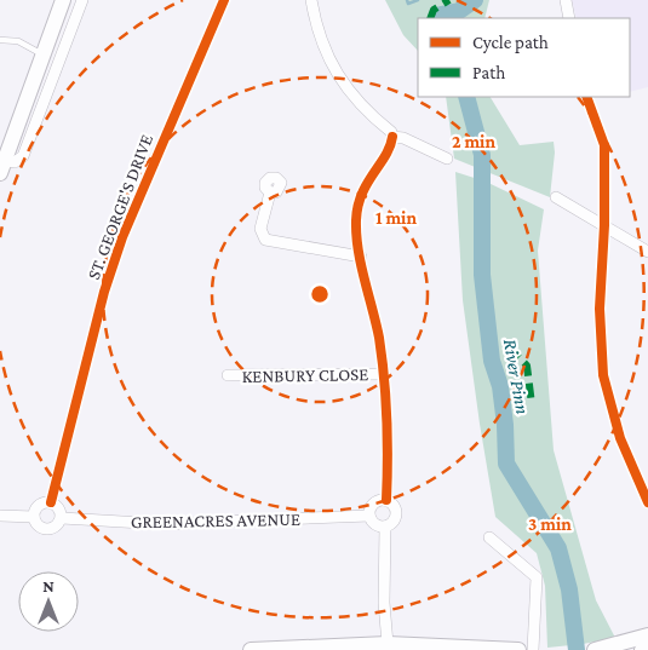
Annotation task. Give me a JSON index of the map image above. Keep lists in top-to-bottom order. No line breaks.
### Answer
{"streets":{"street":["ST. GEORGE'S DRIVE","KENBURY CLOSE","GREENACRES AVENUE"]},"crossings":[["ST. GEORGE'S DRIVE","GREENACRES AVENUE"]],"water":["River Pinn"],"legend":["Cycle path","Path"],"north":"top","rings":["2 min","1 min","3 min"]}
